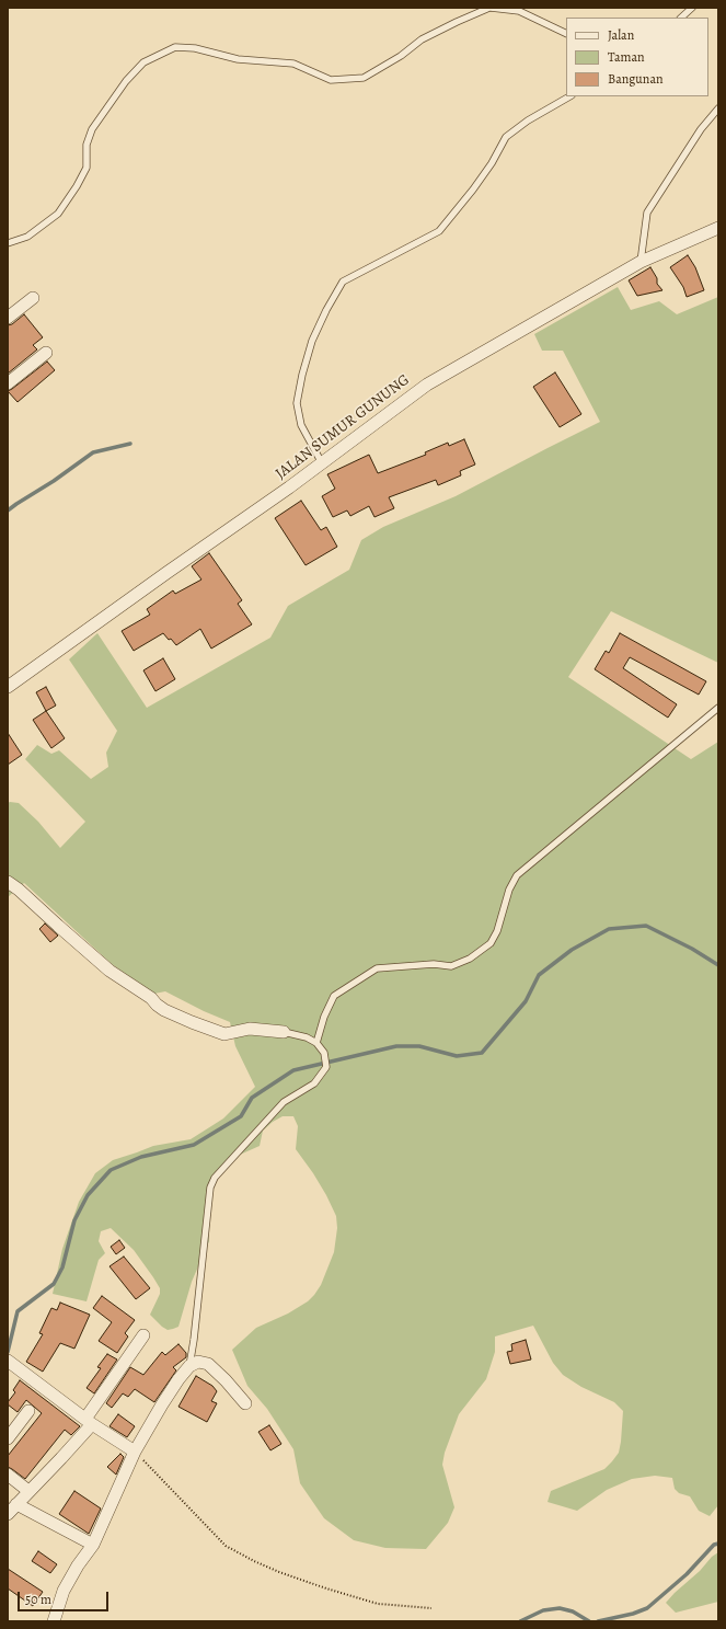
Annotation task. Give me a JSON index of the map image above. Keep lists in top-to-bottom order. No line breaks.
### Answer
{"streets":{"street":["JALAN SUMUR GUNUNG"]},"legend":["Jalan","Taman","Bangunan"],"scale_bar":"50 m"}
